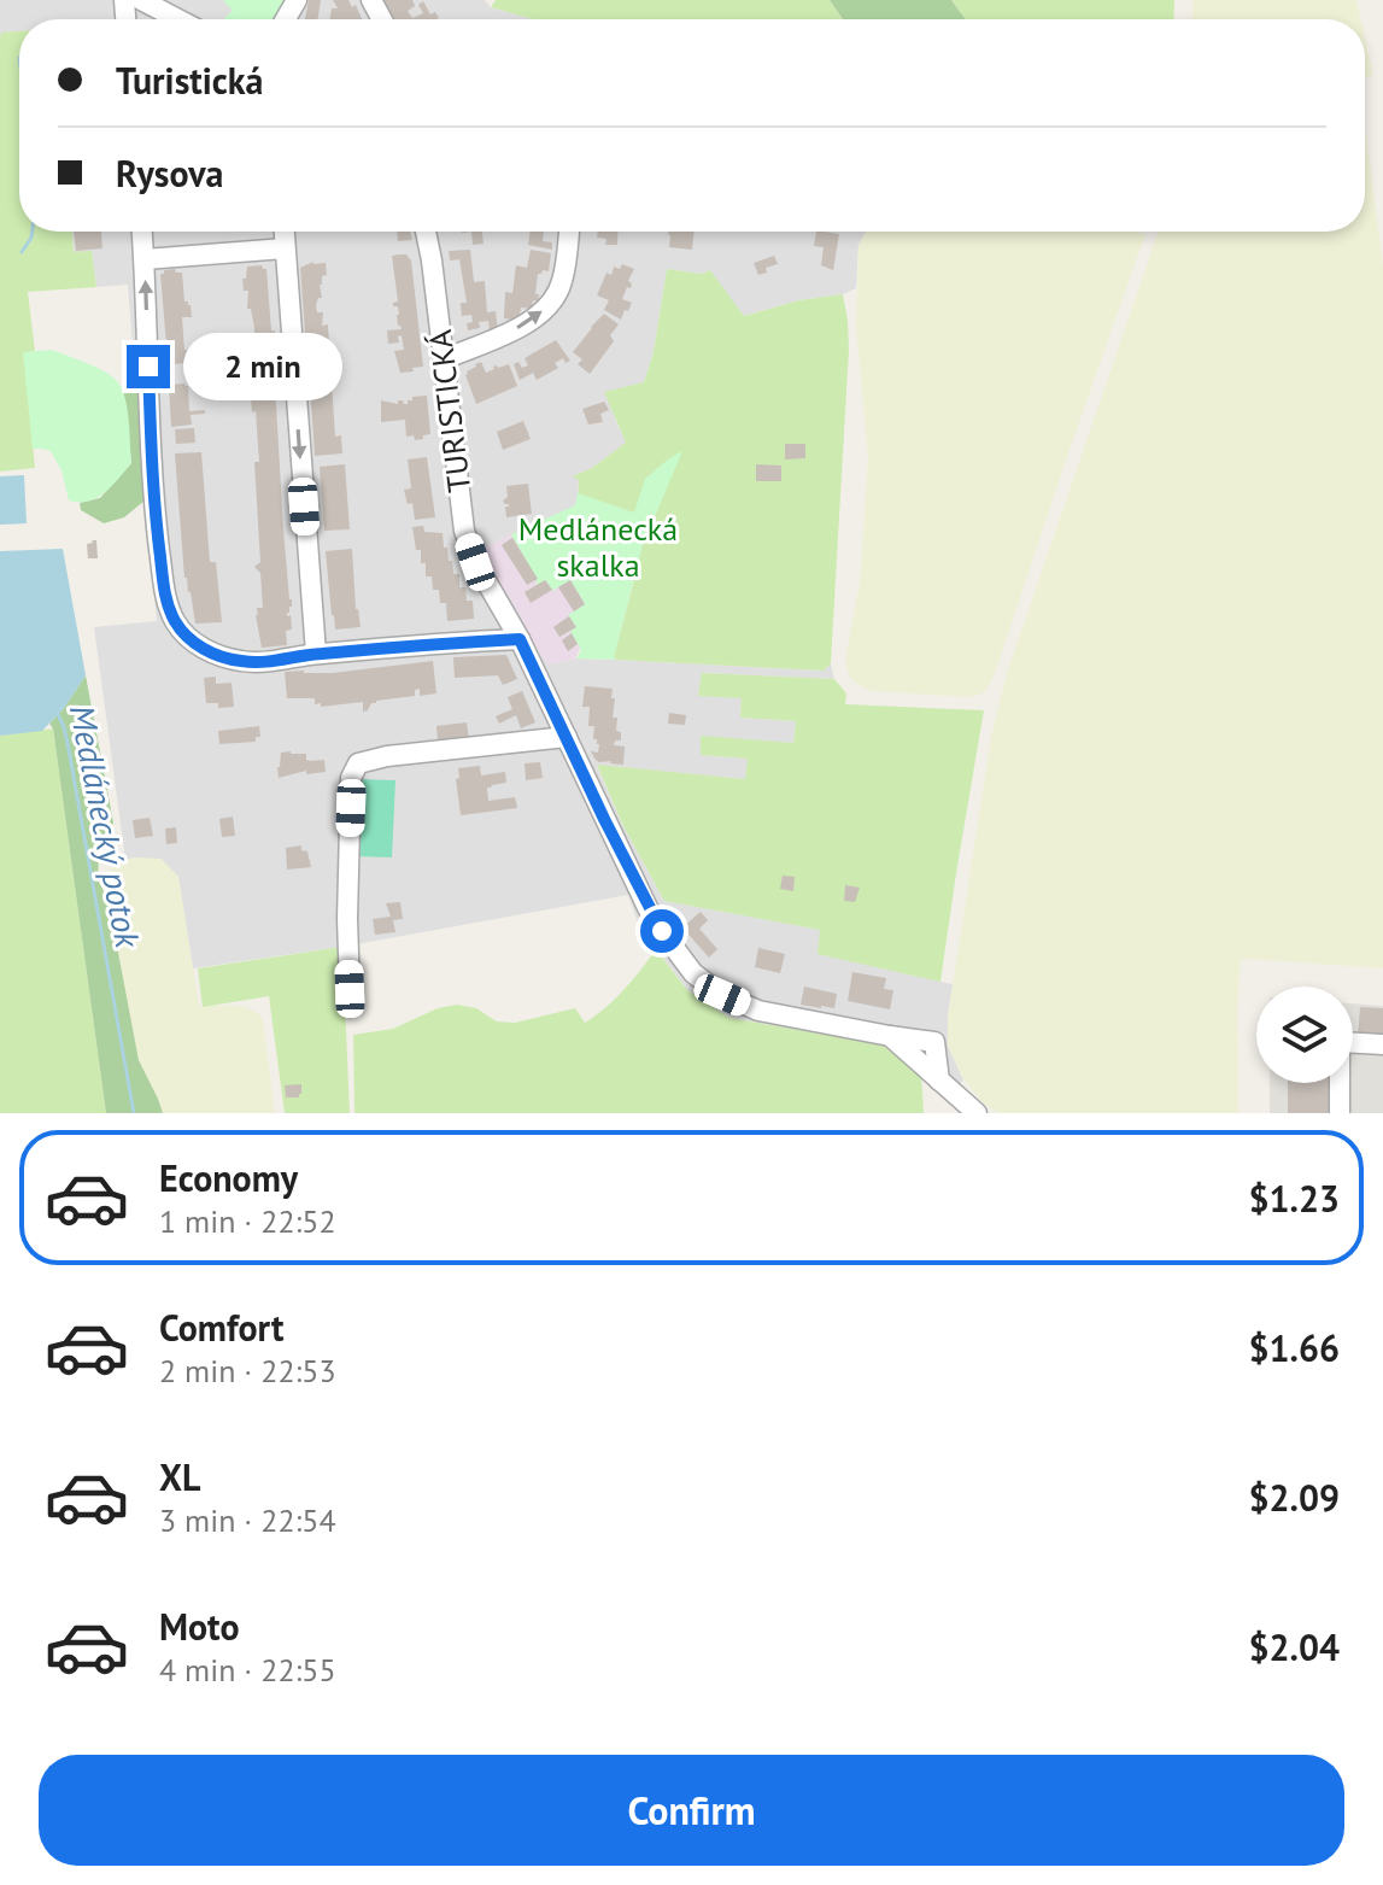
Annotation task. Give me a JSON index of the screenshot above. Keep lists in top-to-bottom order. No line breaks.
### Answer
{"streets":{"street":["TURISTICKÁ"]},"water":["Medlánecký potok"],"parks":["Medlánecká skalka"],"page":{"banner":["Turistická","Rysova"],"bubble":"2 min","list":[{"name":"Economy","note":"1 min · 22:52","value":"$1.23"},{"name":"Comfort","note":"2 min · 22:53","value":"$1.66"},{"name":"XL","note":"3 min · 22:54","value":"$2.09"},{"name":"Moto","note":"4 min · 22:55","value":"$2.04"}],"buttons":"Confirm"}}
